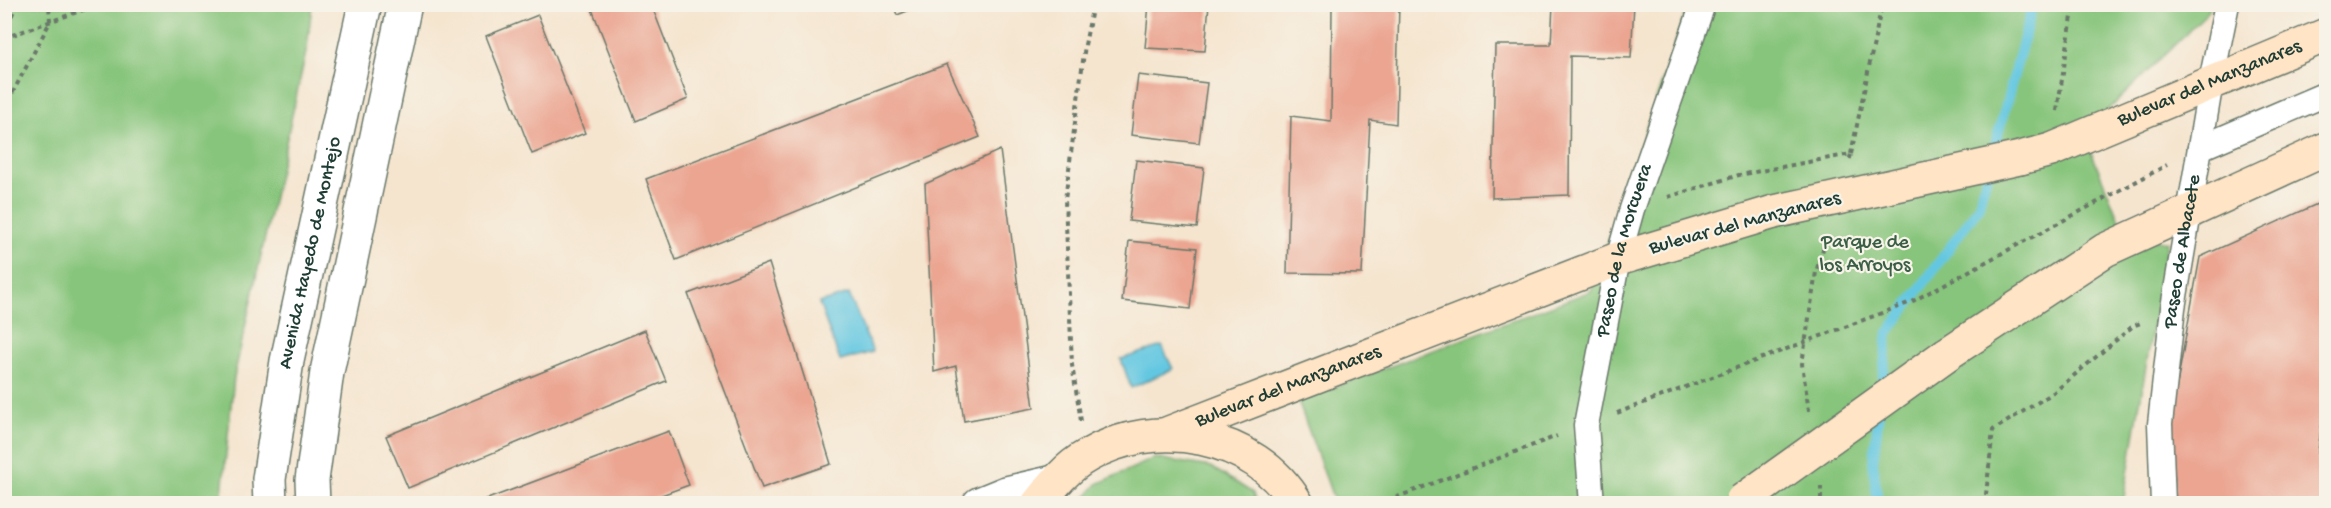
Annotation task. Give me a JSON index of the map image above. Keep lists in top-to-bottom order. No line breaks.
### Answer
{"streets":{"main road":["Bulevar del Manzanares"],"street":["Paseo de la Morcuera","Avenida Hayedo de Montejo","Paseo de Albacete"]},"crossings":[["Bulevar del Manzanares","Paseo de la Morcuera"],["Bulevar del Manzanares","Paseo de Albacete"]],"parks":["Parque de los Arroyos"]}
